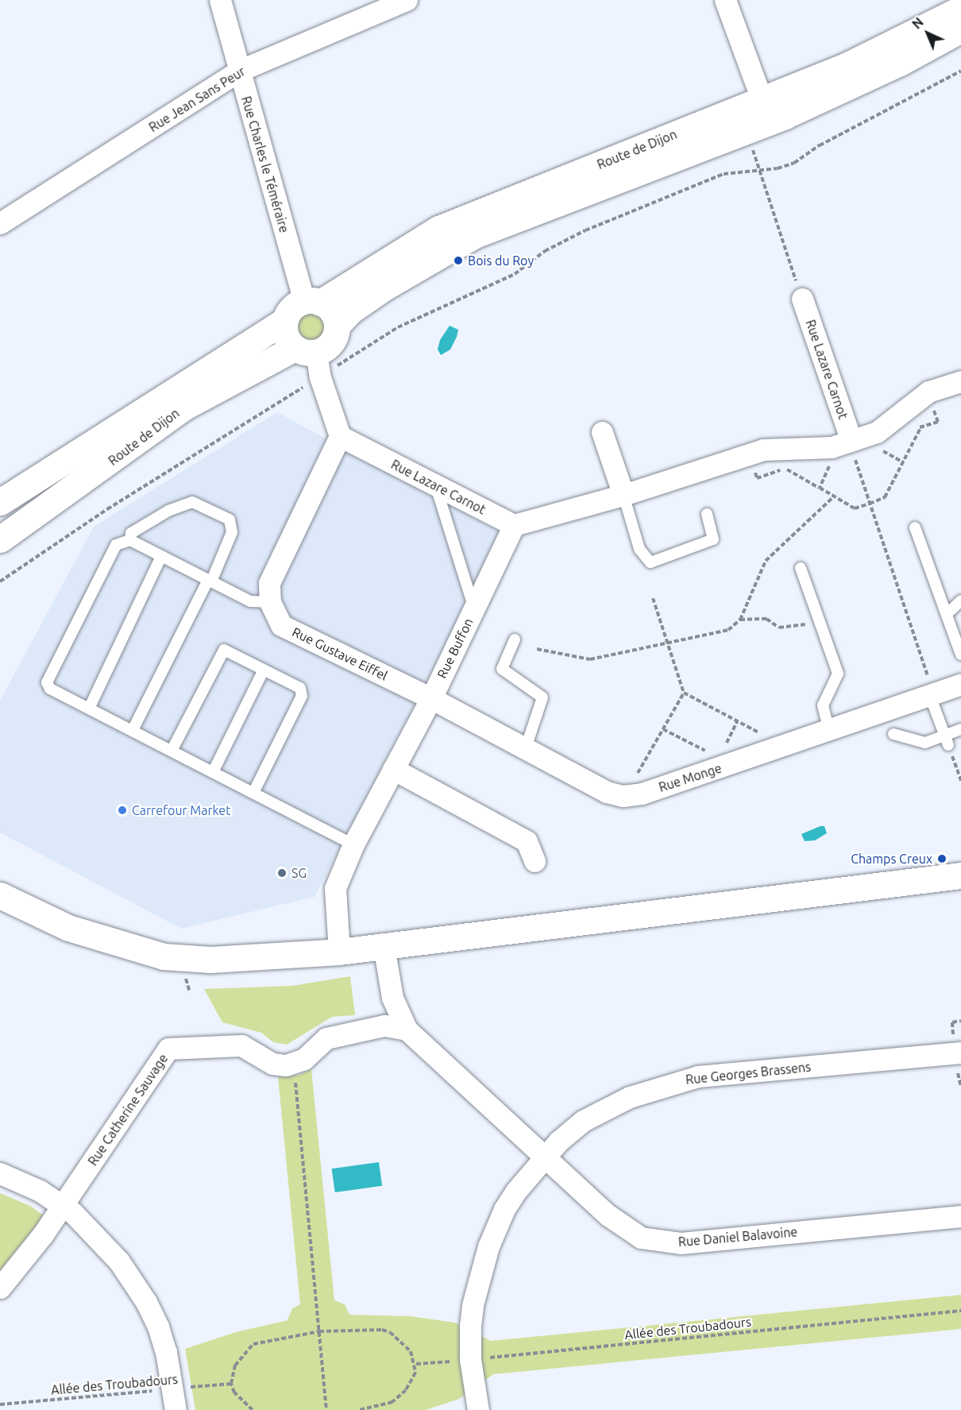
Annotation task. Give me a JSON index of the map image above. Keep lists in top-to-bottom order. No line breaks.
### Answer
{"streets":{"street":["Rue Jean Sans Peur","Route de Dijon","Rue Charles le Téméraire","Rue Lazare Carnot","Rue Buffon","Rue Gustave Eiffel","Rue Monge","Rue Georges Brassens","Rue Catherine Sauvage","Rue Daniel Balavoine"],"path":["Allée des Troubadours"]},"crossings":[["Rue Jean Sans Peur","Rue Charles le Téméraire"],["Route de Dijon","Rue Charles le Téméraire"],["Rue Lazare Carnot","Rue Buffon"],["Rue Lazare Carnot","Rue Gustave Eiffel"],["Rue Buffon","Rue Gustave Eiffel"],["Rue Buffon","Rue Monge"],["Rue Gustave Eiffel","Rue Monge"],["Rue Georges Brassens","Rue Daniel Balavoine"],["Rue Georges Brassens","Allée des Troubadours"]],"places":["Bois du Roy","Carrefour Market","Champs Creux","SG"],"north":"top left"}
